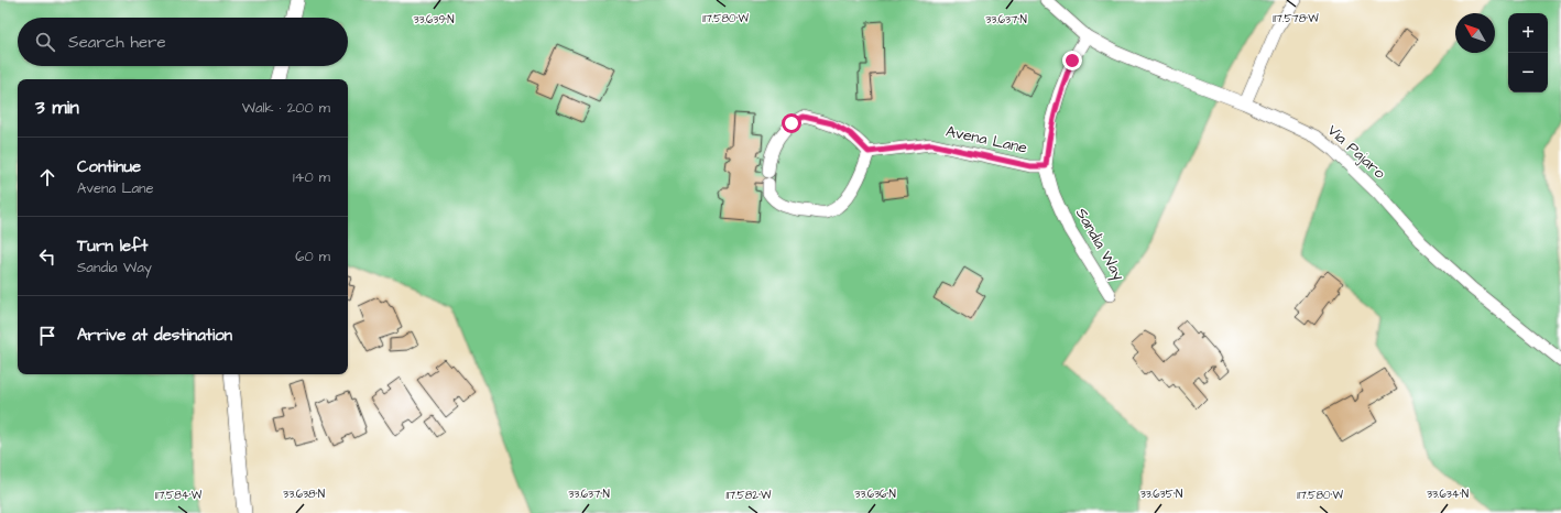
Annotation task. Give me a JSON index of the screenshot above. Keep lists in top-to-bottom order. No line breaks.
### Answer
{"streets":{"street":["Avena Lane","Via Pajaro","Sandia Way"]},"crossings":[["Avena Lane","Sandia Way"],["Via Pajaro","Sandia Way"]],"north":"top left","page":{"map_buttons":["+","−"],"search":"Search here","heading":["3 min","Walk · 200 m"],"list":[["Continue","Avena Lane","140 m"],["Turn left","Sandia Way","60 m"],"Arrive at destination"]},"coordinates":["117.578°W","117.580°W","33.639°N","33.637°N","33.638°N","33.636°N","33.635°N","33.634°N","117.584°W","117.582°W"]}
